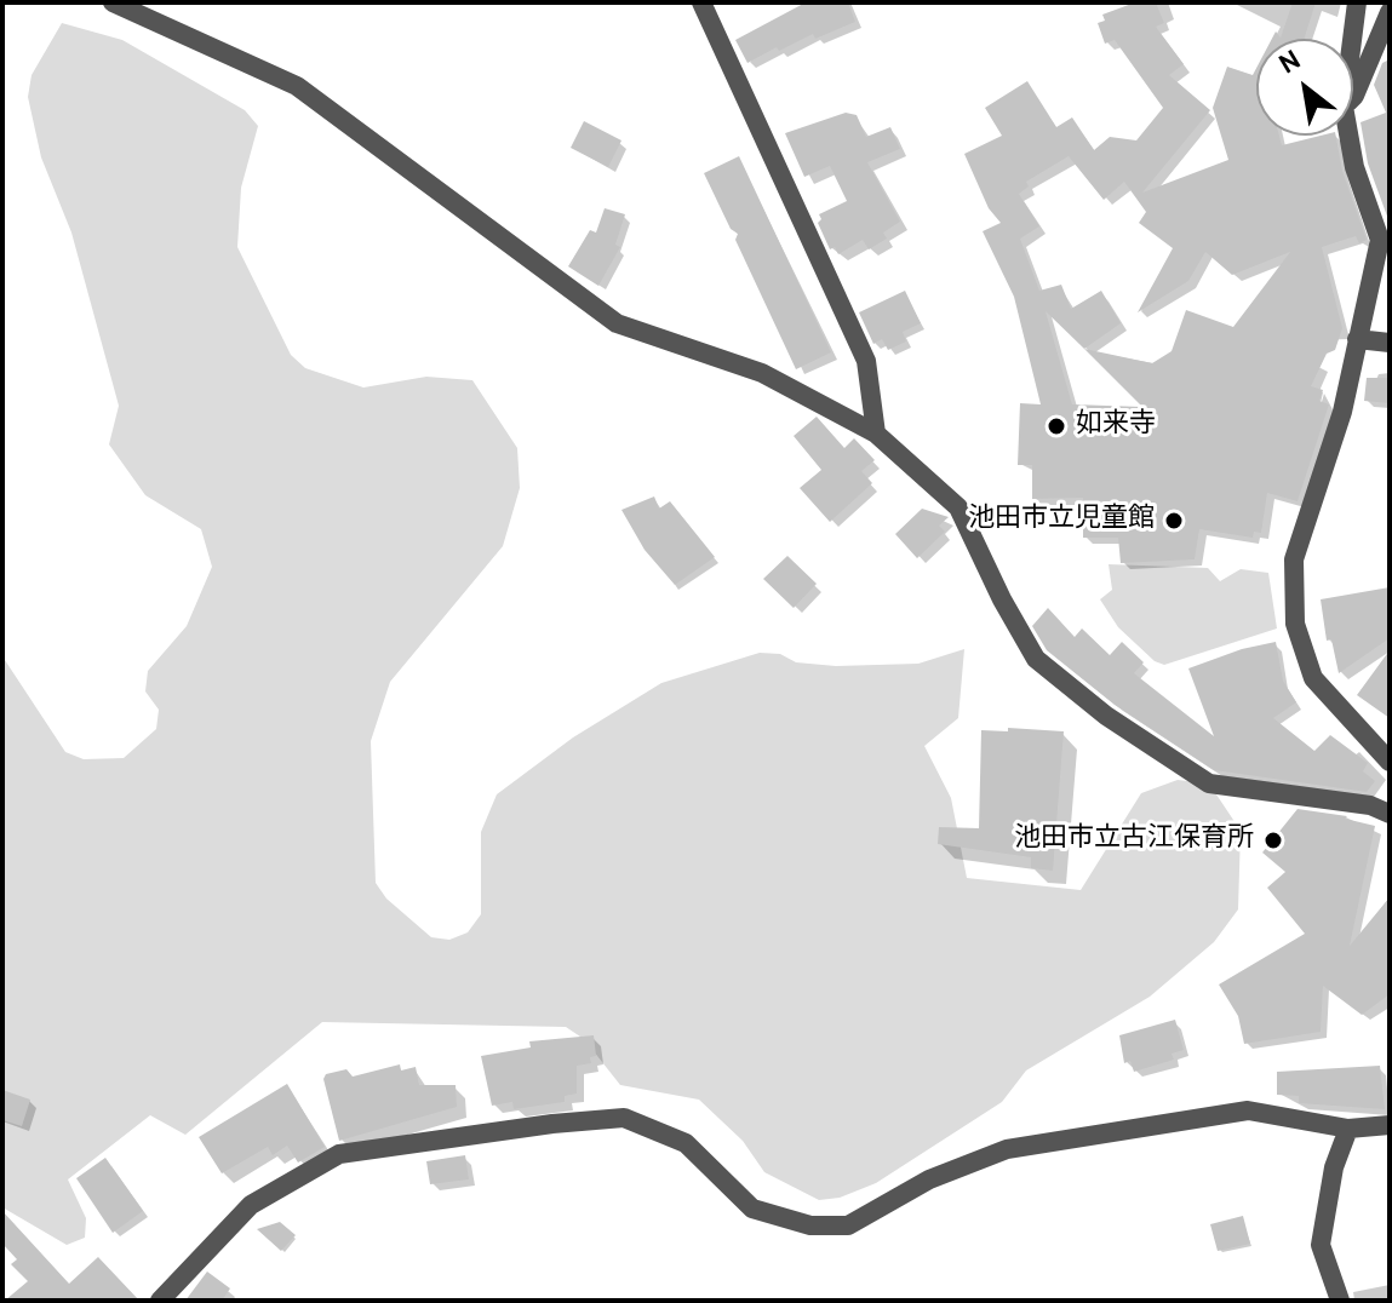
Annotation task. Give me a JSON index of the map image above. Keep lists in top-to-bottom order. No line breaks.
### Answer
{"places":["如来寺","池田市立児童館","池田市立古江保育所"],"north":"top left"}
